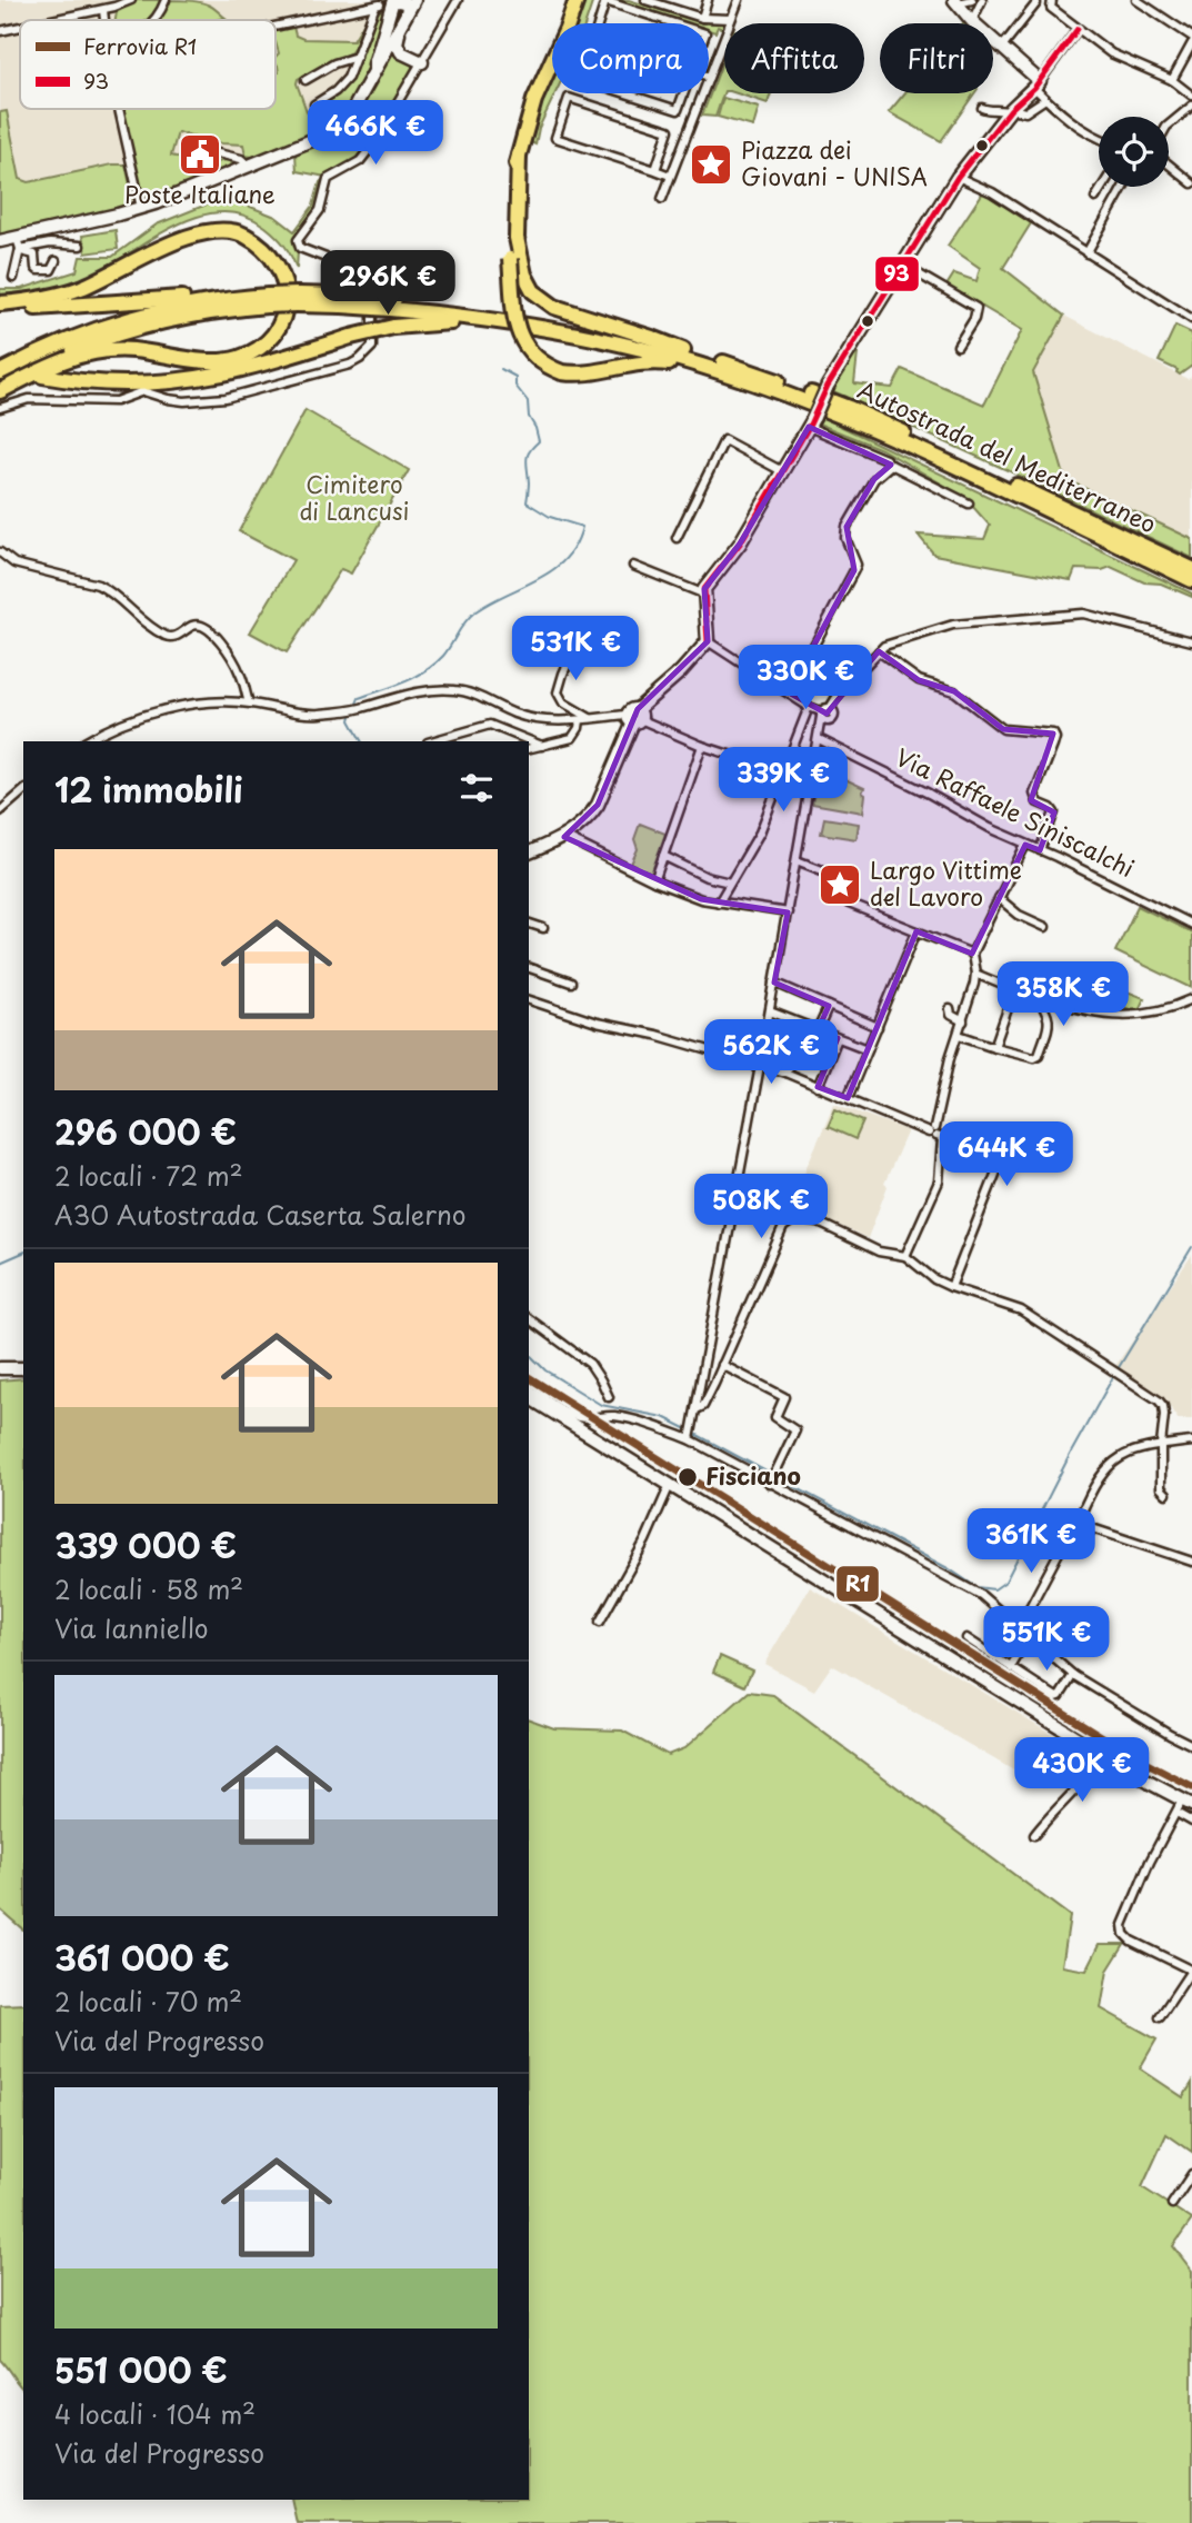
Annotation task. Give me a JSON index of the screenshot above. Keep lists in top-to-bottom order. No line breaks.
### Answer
{"streets":{"highway":["Autostrada del Mediterraneo"],"street":["Via Raffaele Siniscalchi"]},"parks":["Cimitero di Lancusi"],"places":{"public building":["Poste Italiane"],"place":["Piazza dei Giovani - UNISA","Largo Vittime del Lavoro"],"other":["Fisciano"]},"lines":["transit line 93","rail line R1"],"legend":["Ferrovia R1","93"],"page":{"chip":["Compra","Affitta","Filtri"],"price":["466K €","296K €","531K €","330K €","339K €","358K €","562K €","644K €","508K €","361K €","551K €","430K €"],"heading":"12 immobili","list":[{"name":"296 000 €","note":"2 locali · 72 m² · A30 Autostrada Caserta Salerno"},{"name":"339 000 €","note":"2 locali · 58 m² · Via Ianniello"},{"name":"361 000 €","note":"2 locali · 70 m² · Via del Progresso"},{"name":"551 000 €","note":"4 locali · 104 m² · Via del Progresso"}]}}
